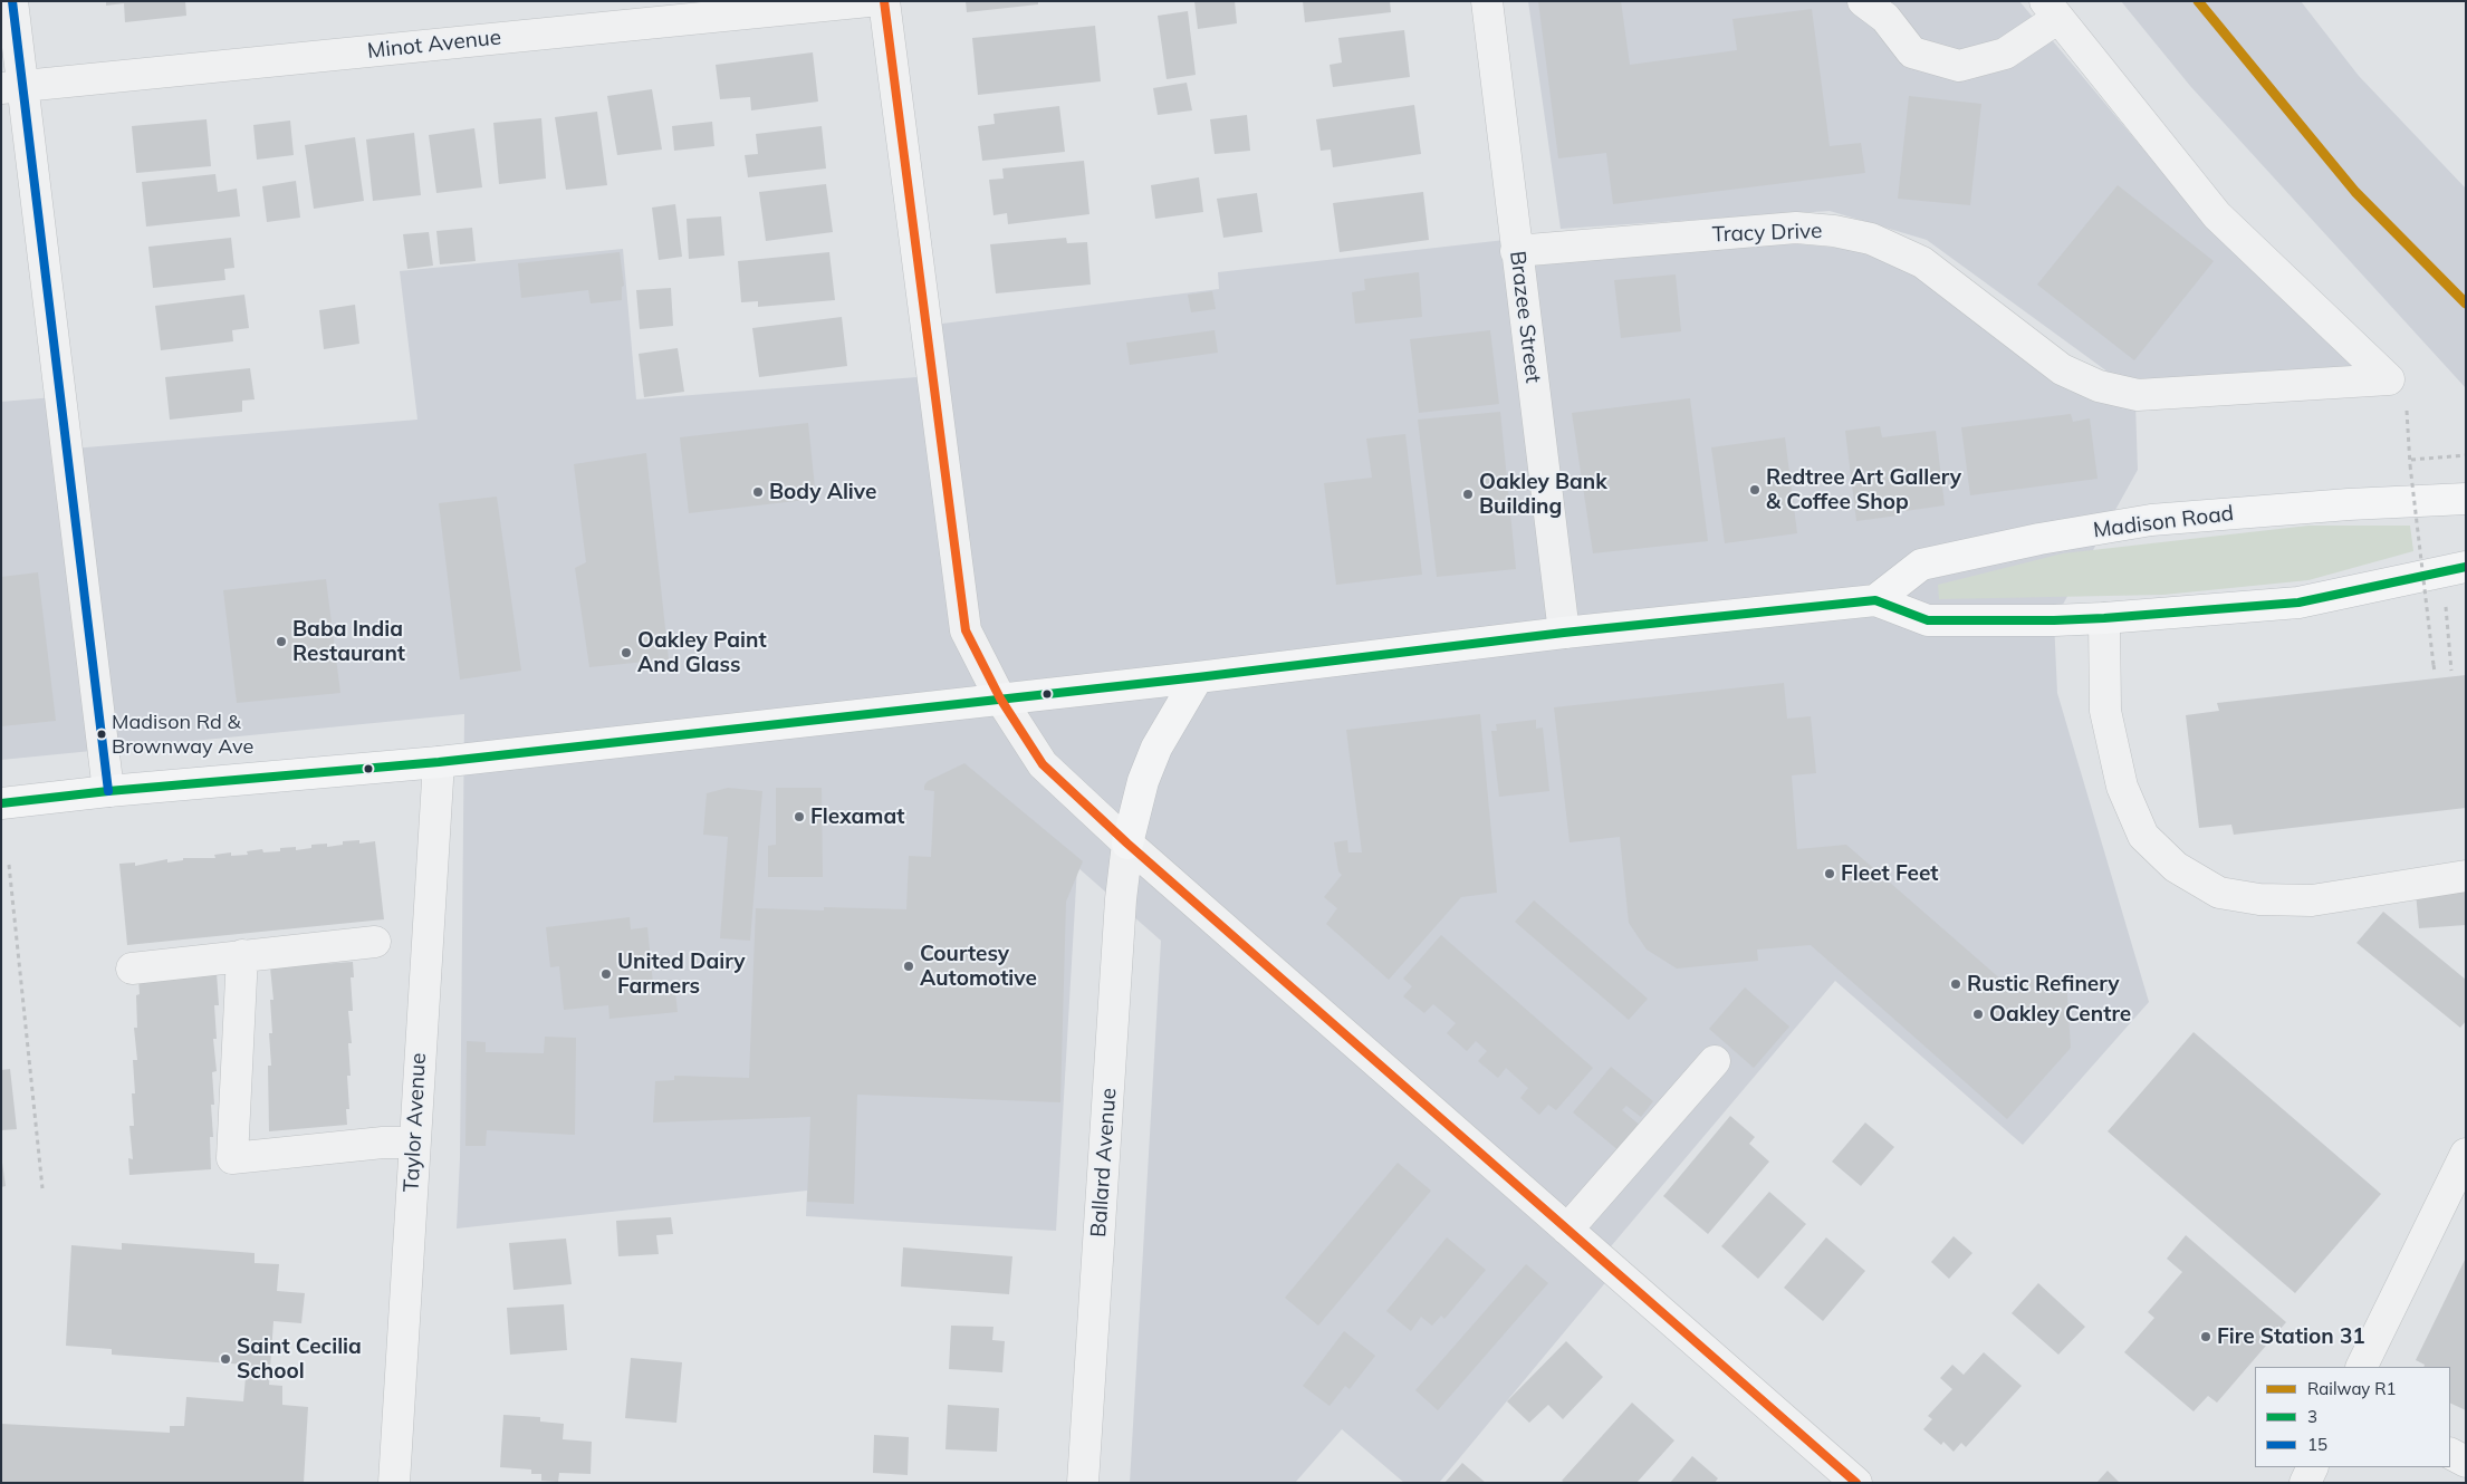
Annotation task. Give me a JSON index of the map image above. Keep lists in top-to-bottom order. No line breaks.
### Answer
{"streets":{"main road":["Madison Road"],"street":["Minot Avenue","Tracy Drive","Brazee Street","Taylor Avenue","Ballard Avenue"]},"crossings":[["Tracy Drive","Brazee Street"]],"places":["Redtree Art Gallery & Coffee Shop","Body Alive","Oakley Bank Building","Baba India Restaurant","Oakley Paint And Glass","Madison Rd & Brownway Ave","Flexamat","Fleet Feet","Courtesy Automotive","United Dairy Farmers","Rustic Refinery","Oakley Centre","Fire Station 31","Saint Cecilia School"],"lines":["rail line R1","transit line 15","transit line 3"],"legend":["Railway R1","3","15"]}
